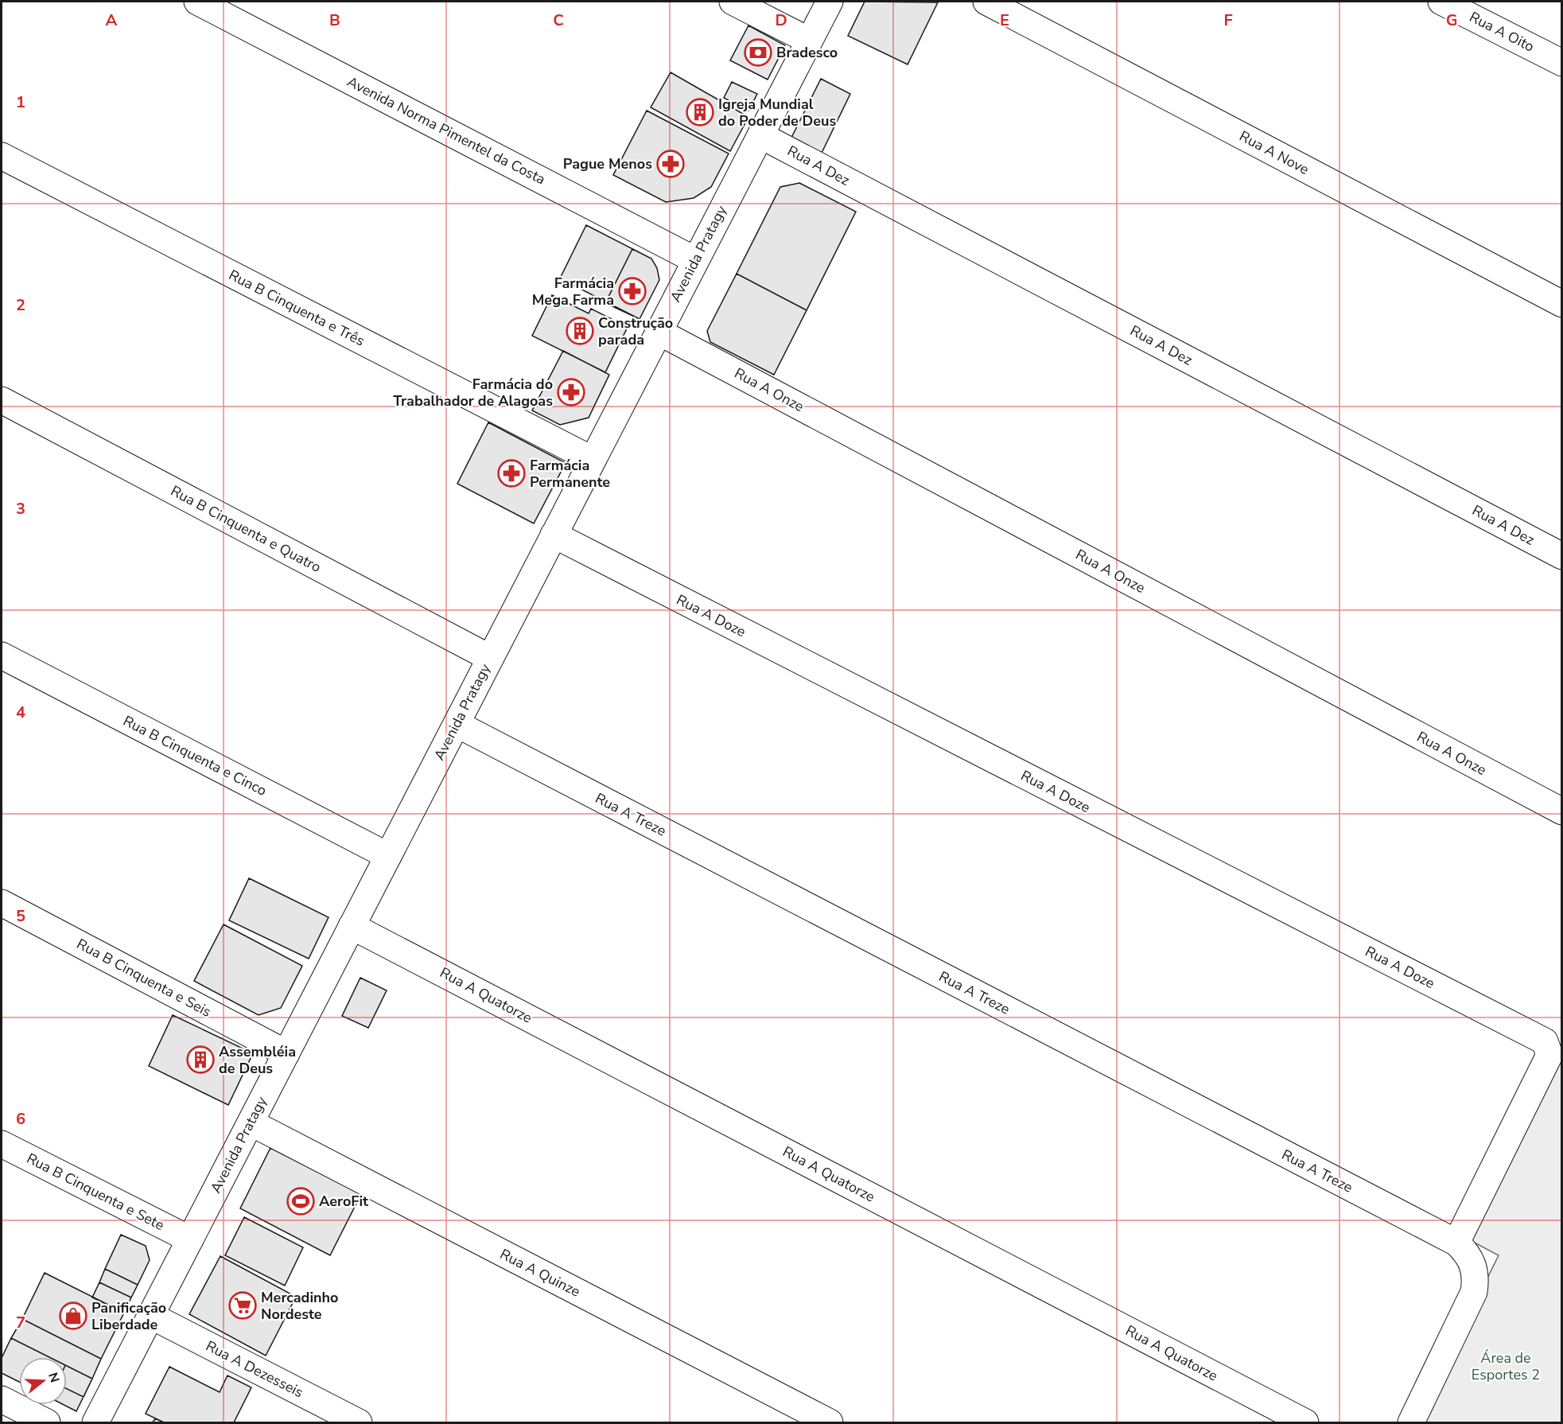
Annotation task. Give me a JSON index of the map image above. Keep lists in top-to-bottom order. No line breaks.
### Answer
{"streets":{"street":["Rua A Oito","Avenida Norma Pimentel da Costa","Rua A Nove","Rua A Dez","Avenida Pratagy","Rua B Cinquenta e Três","Rua A Onze","Rua B Cinquenta e Quatro","Rua A Doze","Rua B Cinquenta e Cinco","Rua A Treze","Rua B Cinquenta e Seis","Rua A Quatorze","Rua B Cinquenta e Sete","Rua A Quinze","Rua A Dezesseis"]},"crossings":[["Avenida Norma Pimentel da Costa","Avenida Pratagy"],["Rua A Dez","Avenida Pratagy"],["Avenida Pratagy","Rua B Cinquenta e Três"],["Avenida Pratagy","Rua A Onze"],["Avenida Pratagy","Rua B Cinquenta e Quatro"],["Avenida Pratagy","Rua A Doze"],["Avenida Pratagy","Rua B Cinquenta e Cinco"],["Avenida Pratagy","Rua A Treze"],["Avenida Pratagy","Rua B Cinquenta e Seis"],["Avenida Pratagy","Rua A Quatorze"],["Avenida Pratagy","Rua B Cinquenta e Sete"],["Avenida Pratagy","Rua A Quinze"],["Avenida Pratagy","Rua A Dezesseis"],["Rua A Doze","Rua A Treze"]],"parks":["Área de Esportes 2"],"places":{"bank":["Bradesco"],"building":["Igreja Mundial do Poder de Deus","Construção parada","Assembléia de Deus"],"pharmacy":["Pague Menos","Farmácia Mega Farma","Farmácia do Trabalhador de Alagoas","Farmácia Permanente"],"sports":["AeroFit"],"supermarket":["Mercadinho Nordeste"],"shop":["Panificação Liberdade"]},"north":"right","grid":{"columns":["A","B","C","D","E","F","G"],"rows":["1","2","3","4","5","6","7"]}}
